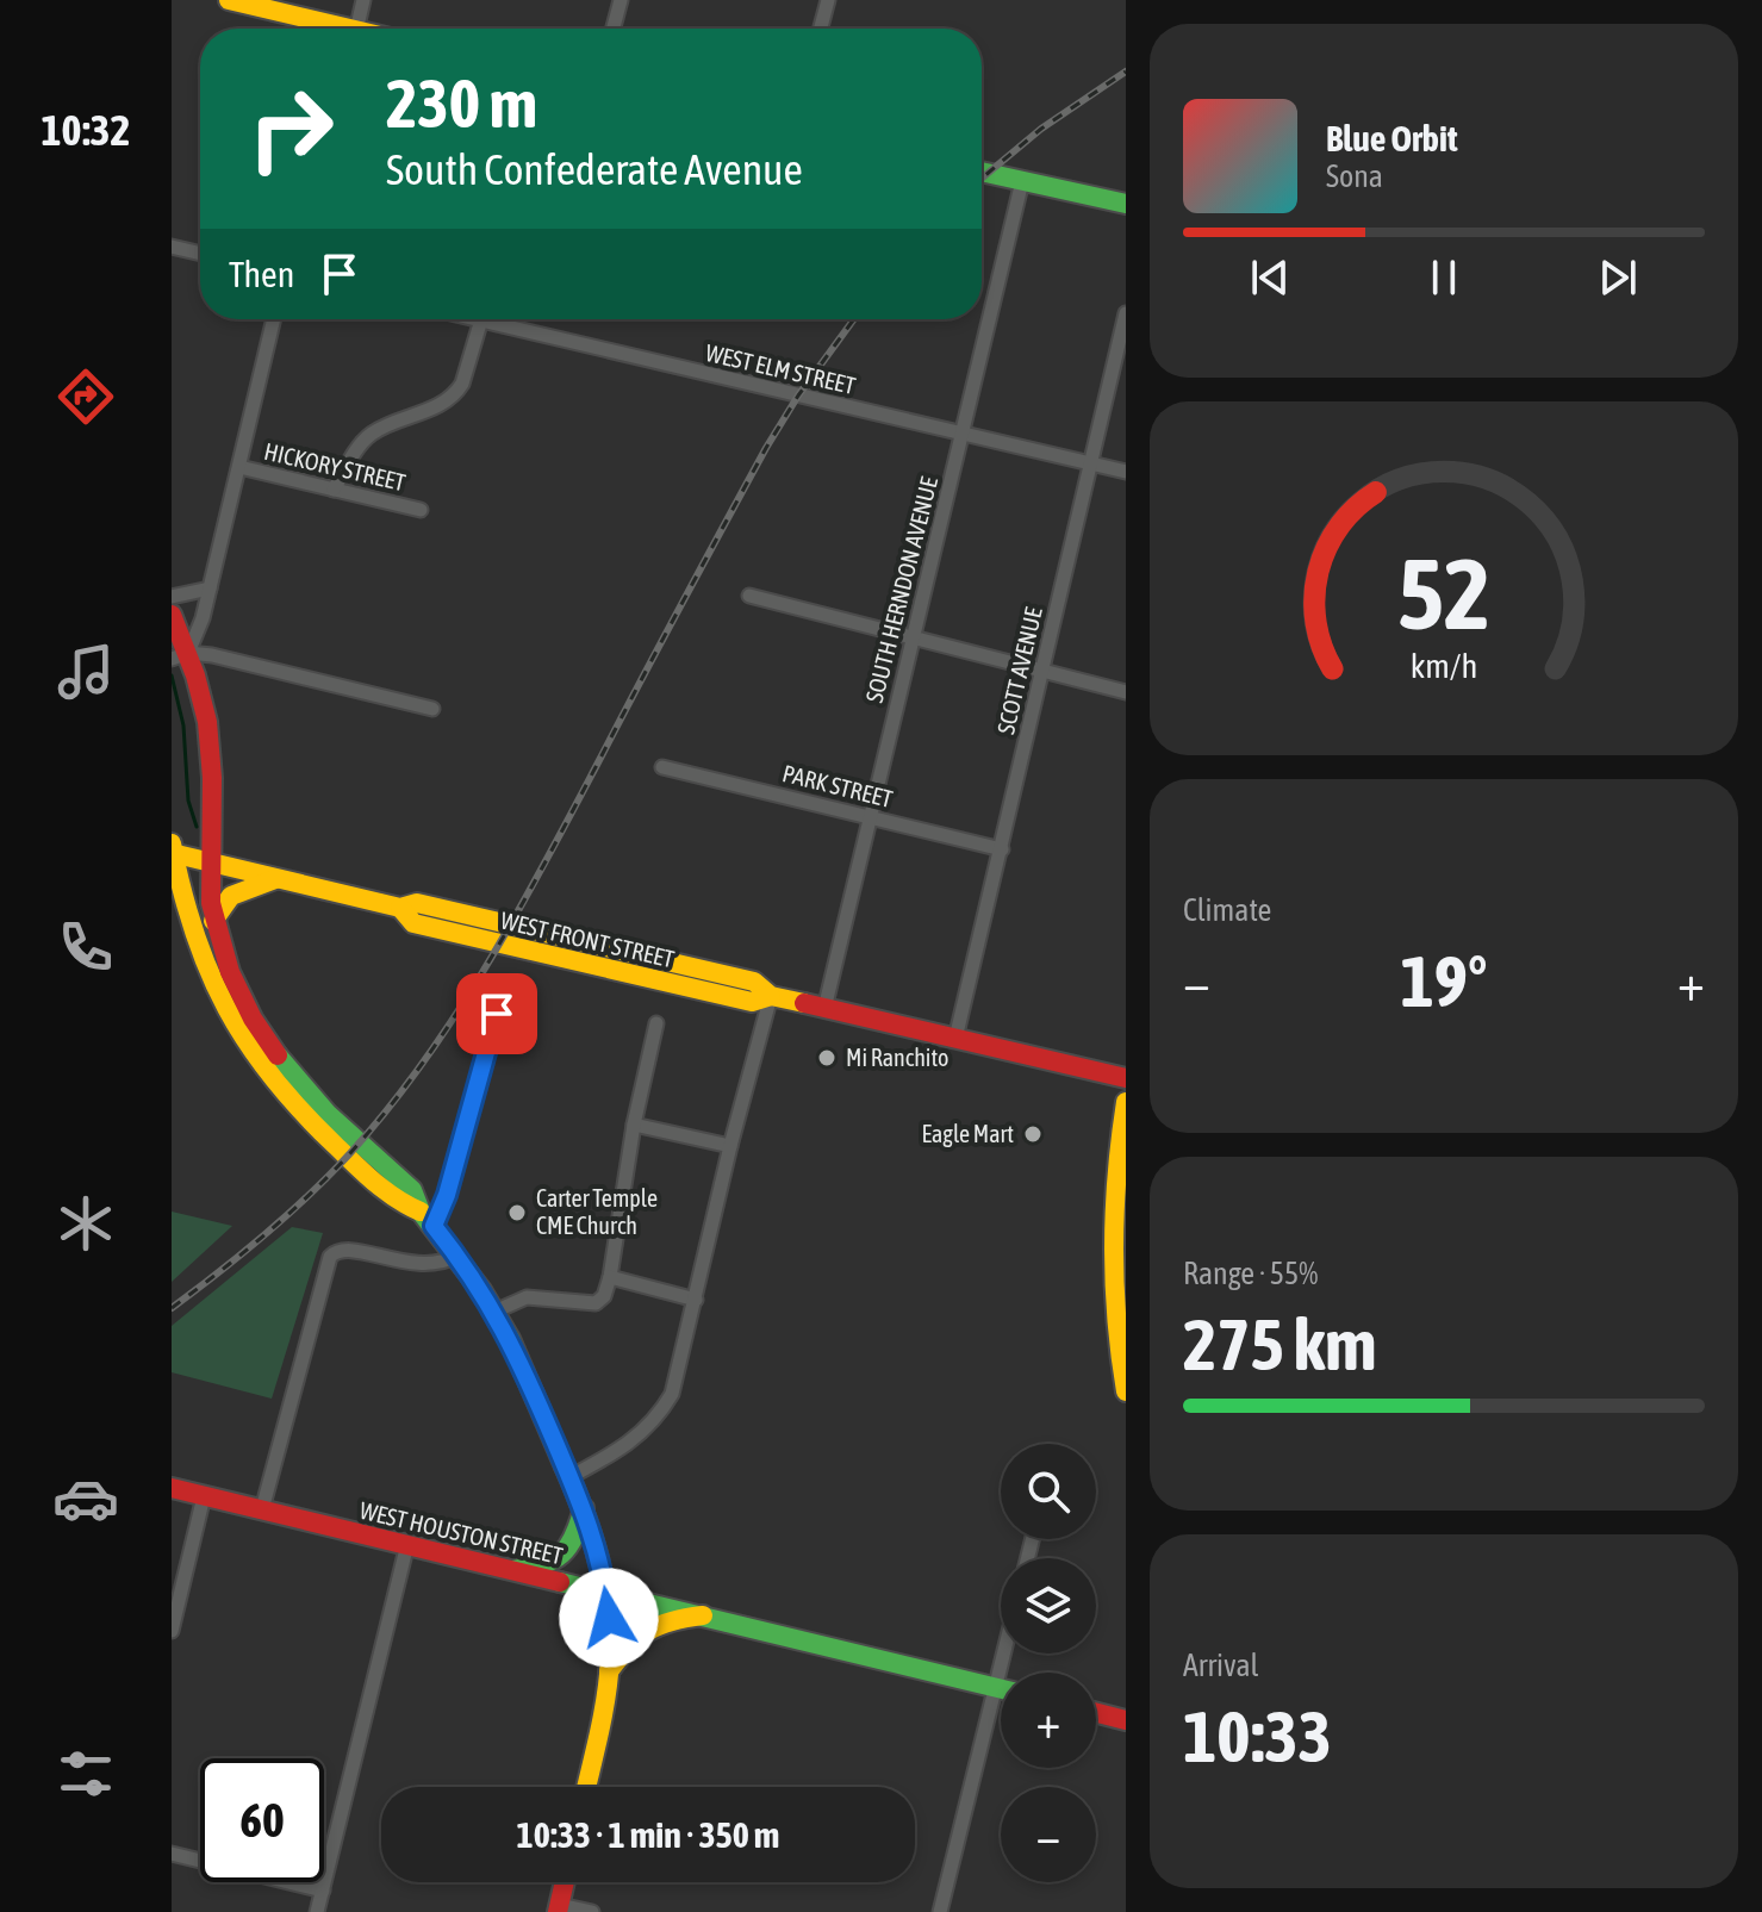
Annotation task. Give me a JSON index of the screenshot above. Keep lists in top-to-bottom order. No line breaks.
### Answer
{"streets":{"main road":["WEST FRONT STREET","WEST HOUSTON STREET"],"street":["WEST ELM STREET","HICKORY STREET","SOUTH HERNDON AVENUE","SCOTT AVENUE","PARK STREET"]},"crossings":[["WEST ELM STREET","SOUTH HERNDON AVENUE"],["WEST ELM STREET","SCOTT AVENUE"],["SOUTH HERNDON AVENUE","PARK STREET"],["SOUTH HERNDON AVENUE","WEST FRONT STREET"],["SCOTT AVENUE","PARK STREET"],["SCOTT AVENUE","WEST FRONT STREET"]],"places":["Mi Ranchito","Eagle Mart","Carter Temple CME Church"],"page":{"tabs":"10:32","turn":["230 m","South Confederate Avenue"],"song":["Blue Orbit","Sona"],"then":"Then","tile":["Climate",["Range · 55%","275 km"],["Arrival","10:33"]],"heat":["−","19°","+"],"map_buttons":["+","−"],"limit":"60","trip":"10:33 · 1 min · 350 m","gauge":["52","km/h"]}}
